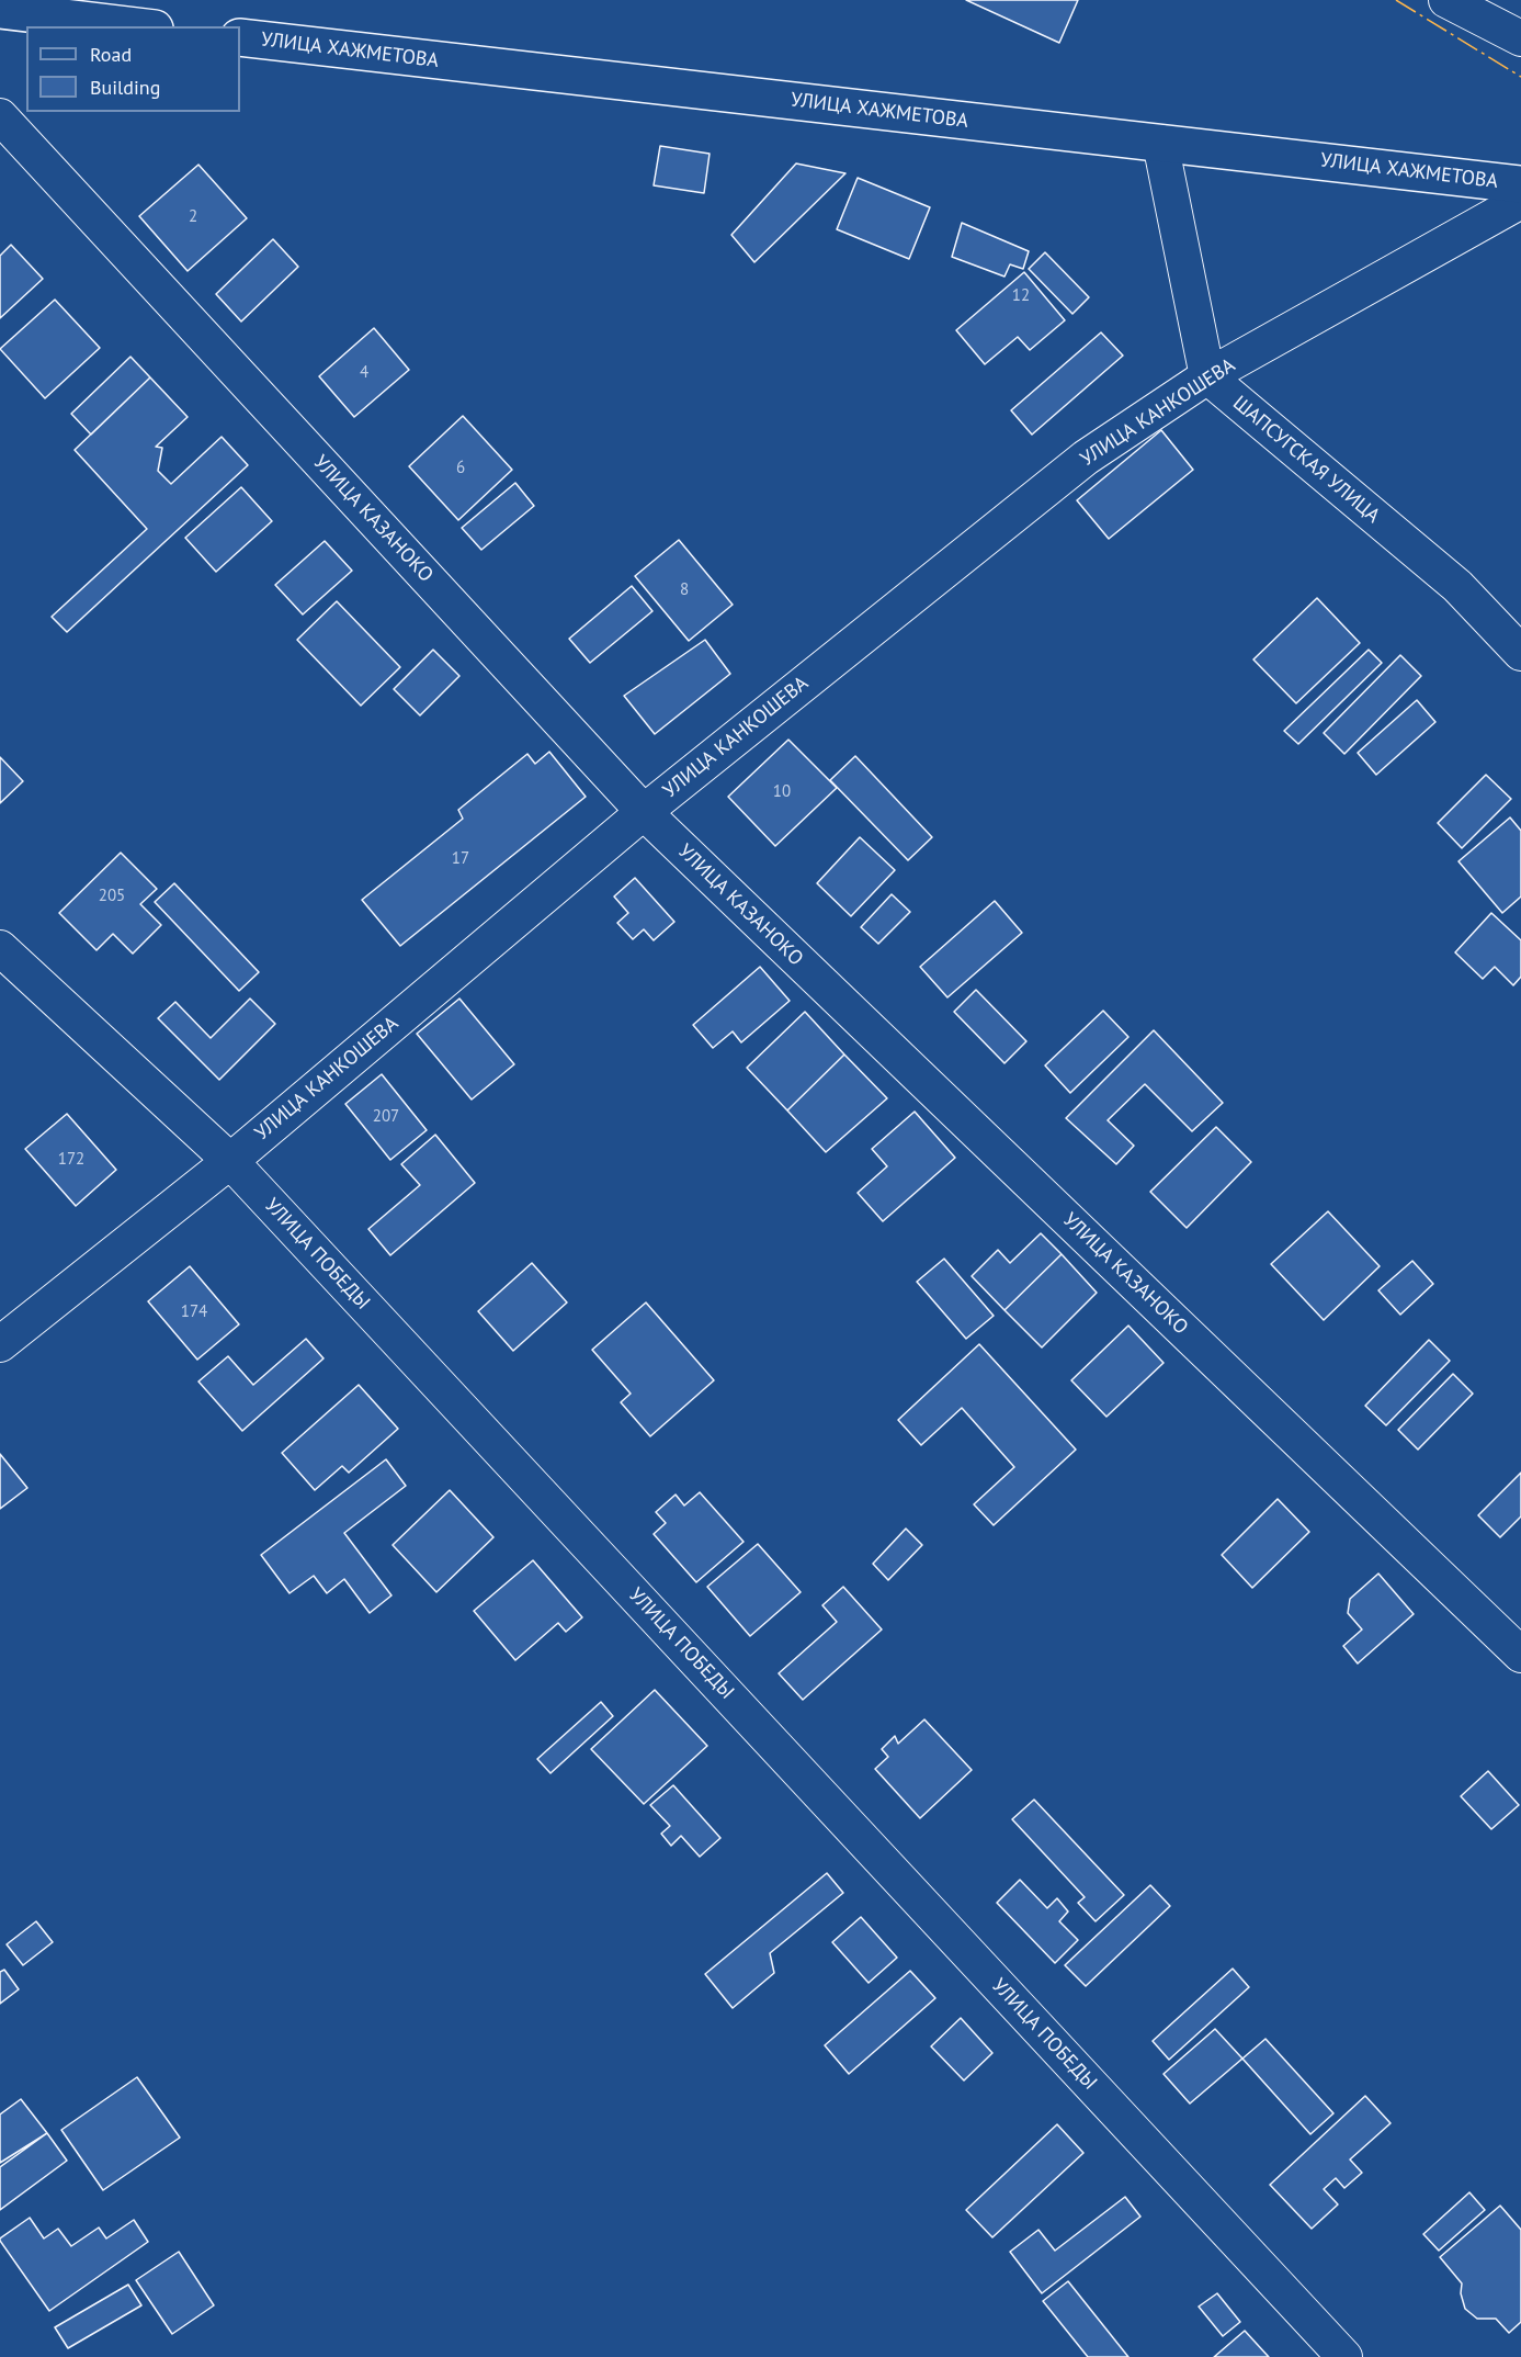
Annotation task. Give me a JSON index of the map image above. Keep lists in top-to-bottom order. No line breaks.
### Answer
{"streets":{"street":["УЛИЦА ХАЖМЕТОВА","УЛИЦА КАНКОШЕВА","ШАПСУГСКАЯ УЛИЦА","УЛИЦА КАЗАНОКО","УЛИЦА ПОБЕДЫ"]},"crossings":[["УЛИЦА КАНКОШЕВА","ШАПСУГСКАЯ УЛИЦА"],["УЛИЦА КАНКОШЕВА","УЛИЦА КАЗАНОКО"],["УЛИЦА КАНКОШЕВА","УЛИЦА ПОБЕДЫ"]],"house_numbers":["2","12","4","6","8","10","17","205","207","172","174"],"legend":["Road","Building"]}
